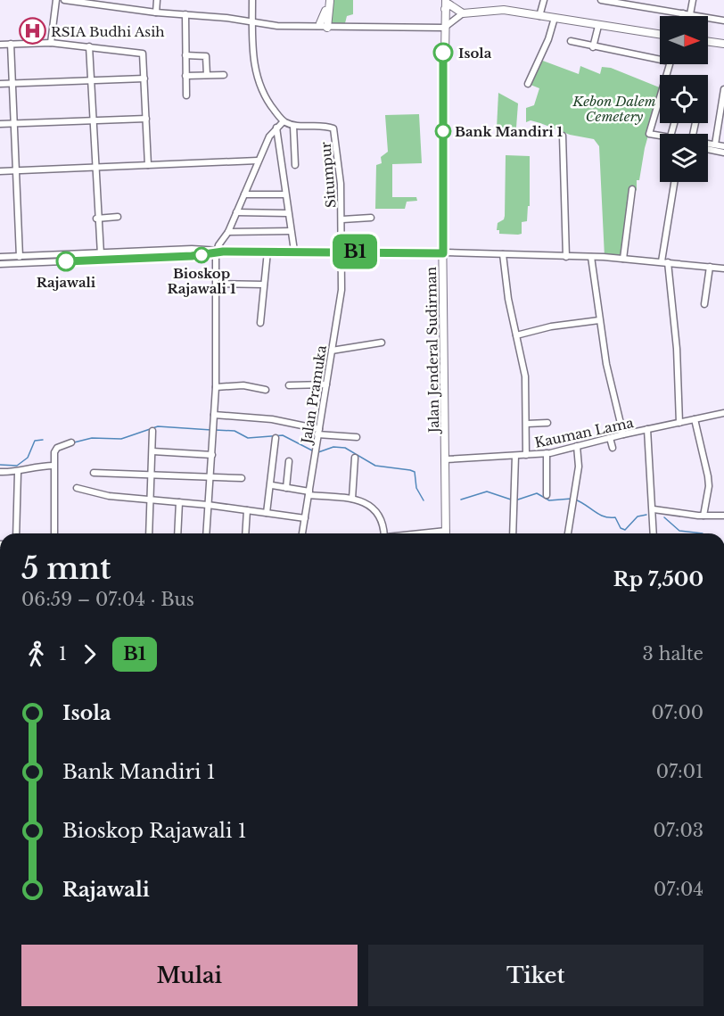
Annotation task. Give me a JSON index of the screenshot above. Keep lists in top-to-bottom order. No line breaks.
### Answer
{"streets":{"main road":["Jalan Jenderal Sudirman"],"street":["Situmpur","Jalan Pramuka","Kauman Lama"]},"crossings":[["Situmpur","Jalan Pramuka"],["Jalan Jenderal Sudirman","Kauman Lama"]],"parks":["Kebon Dalem Cemetery"],"places":{"hospital":["RSIA Budhi Asih"],"other":["Isola","Bank Mandiri 1","Bioskop Rajawali 1","Rajawali"]},"lines":["bus line B1"],"north":"right","page":{"on_map":"B1","heading":["5 mnt","06:59 – 07:04 · Bus","Rp 7,500"],"legs":["1","B1","3 halte"],"list":[{"name":"Isola","value":"07:00"},{"name":"Bank Mandiri 1","value":"07:01"},{"name":"Bioskop Rajawali 1","value":"07:03"},{"name":"Rajawali","value":"07:04"}],"buttons":["Mulai","Tiket"]}}
